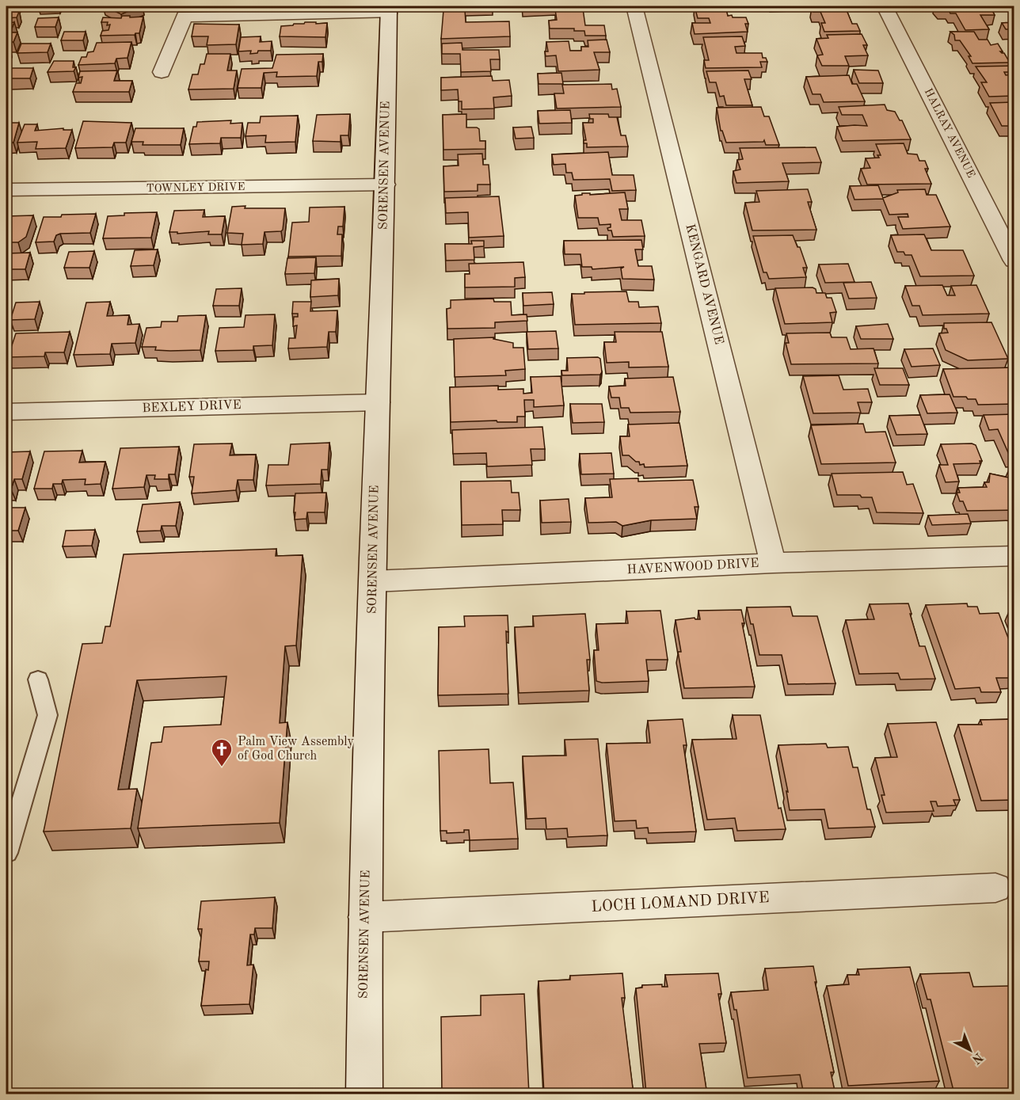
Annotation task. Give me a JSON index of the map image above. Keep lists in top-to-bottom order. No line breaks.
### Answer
{"streets":{"street":["HALRAY AVENUE","SORENSEN AVENUE","TOWNLEY DRIVE","KENGARD AVENUE","BEXLEY DRIVE","HAVENWOOD DRIVE","LOCH LOMAND DRIVE"]},"crossings":[["SORENSEN AVENUE","TOWNLEY DRIVE"],["SORENSEN AVENUE","BEXLEY DRIVE"],["SORENSEN AVENUE","HAVENWOOD DRIVE"],["SORENSEN AVENUE","LOCH LOMAND DRIVE"],["KENGARD AVENUE","HAVENWOOD DRIVE"]],"places":{"church":["Palm View Assembly of God Church"]},"north":"bottom right"}
